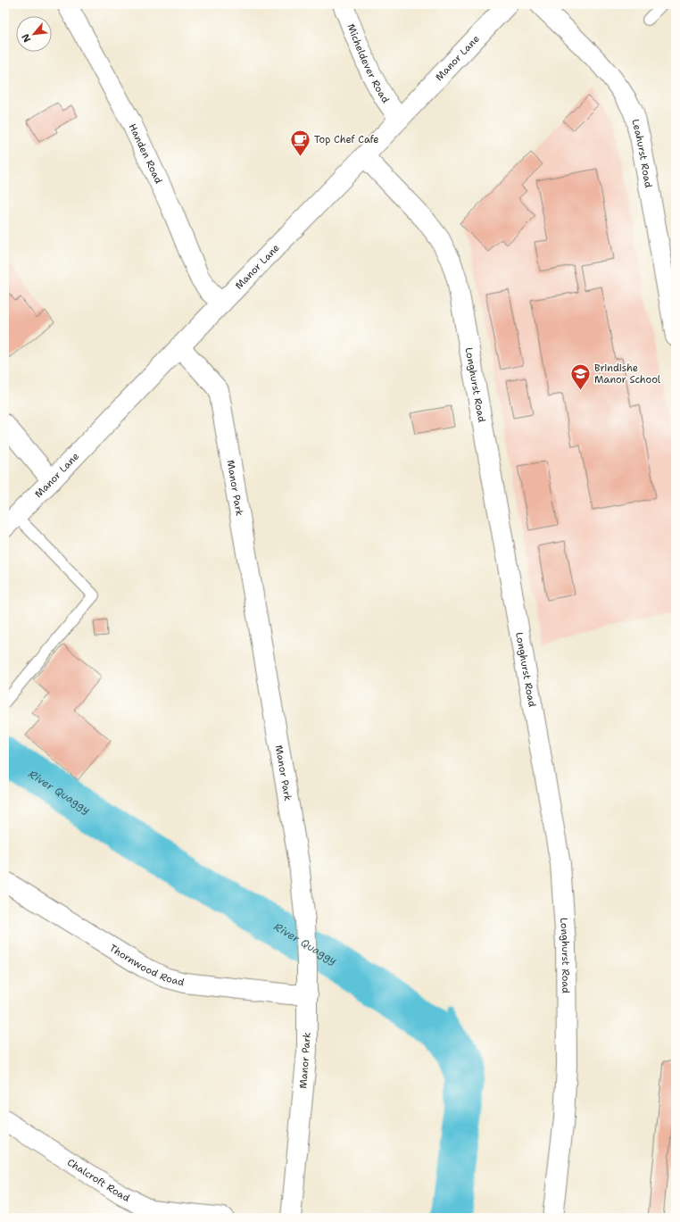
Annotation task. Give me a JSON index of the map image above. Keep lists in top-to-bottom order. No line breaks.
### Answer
{"streets":{"street":["Manor Lane","Micheldever Road","Handen Road","Leahurst Road","Longhurst Road","Manor Park","Thornwood Road","Chalcroft Road"]},"crossings":[["Manor Lane","Micheldever Road"],["Manor Lane","Handen Road"],["Manor Lane","Longhurst Road"],["Manor Lane","Manor Park"],["Manor Park","Thornwood Road"]],"water":["River Quaggy"],"places":{"cafe":["Top Chef Cafe"],"school or university":["Brindishe Manor School"]},"north":"bottom left"}
